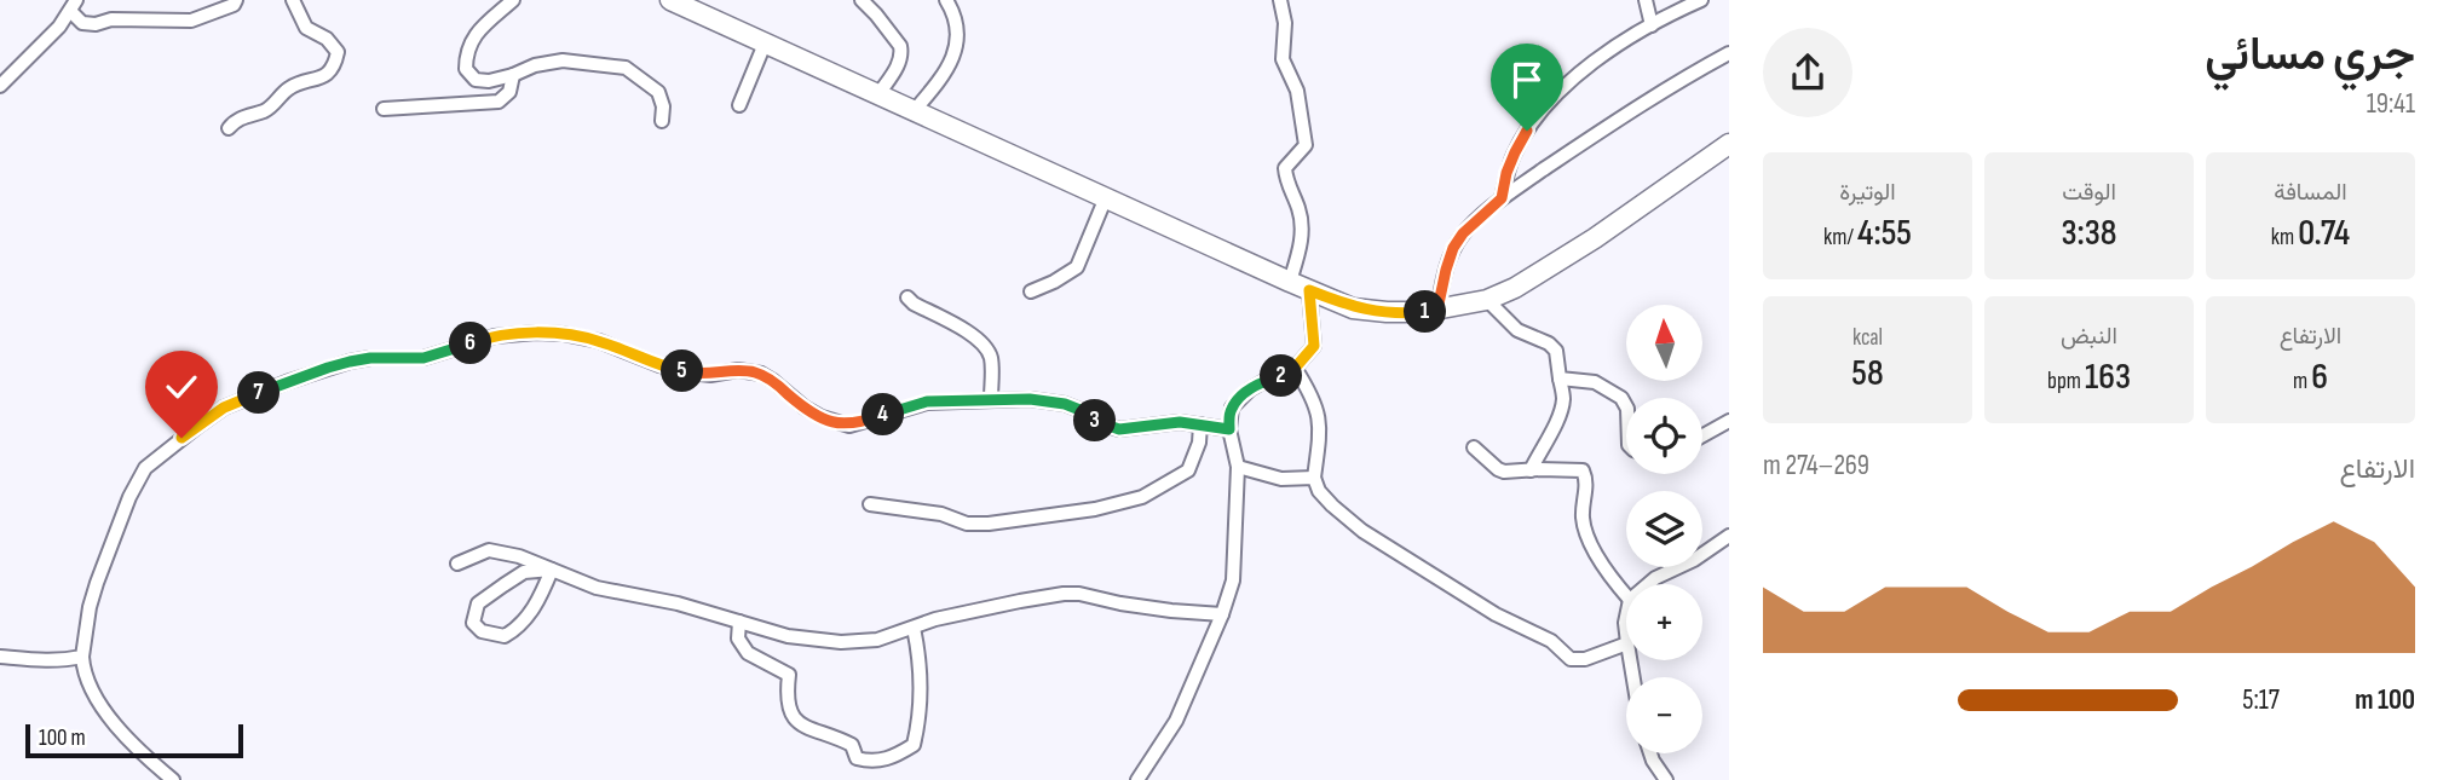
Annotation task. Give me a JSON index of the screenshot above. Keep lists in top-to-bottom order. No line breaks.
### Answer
{"scale_bar":"100 m","north":"top","page":{"heading":["جري مسائي","19:41"],"stats":[["المسافة","0.74 km"],["الوقت","3:38"],["الوتيرة","4:55 /km"],["الارتفاع","6 m"],["النبض","163 bpm"],["kcal","58"]],"pins":["1","6","5","2","7","4","3"],"map_buttons":["+","−"],"chart":["الارتفاع","269–274 m"],"list":[{"name":"100 m","note":"5:17"}],"scale":"100 m"}}
